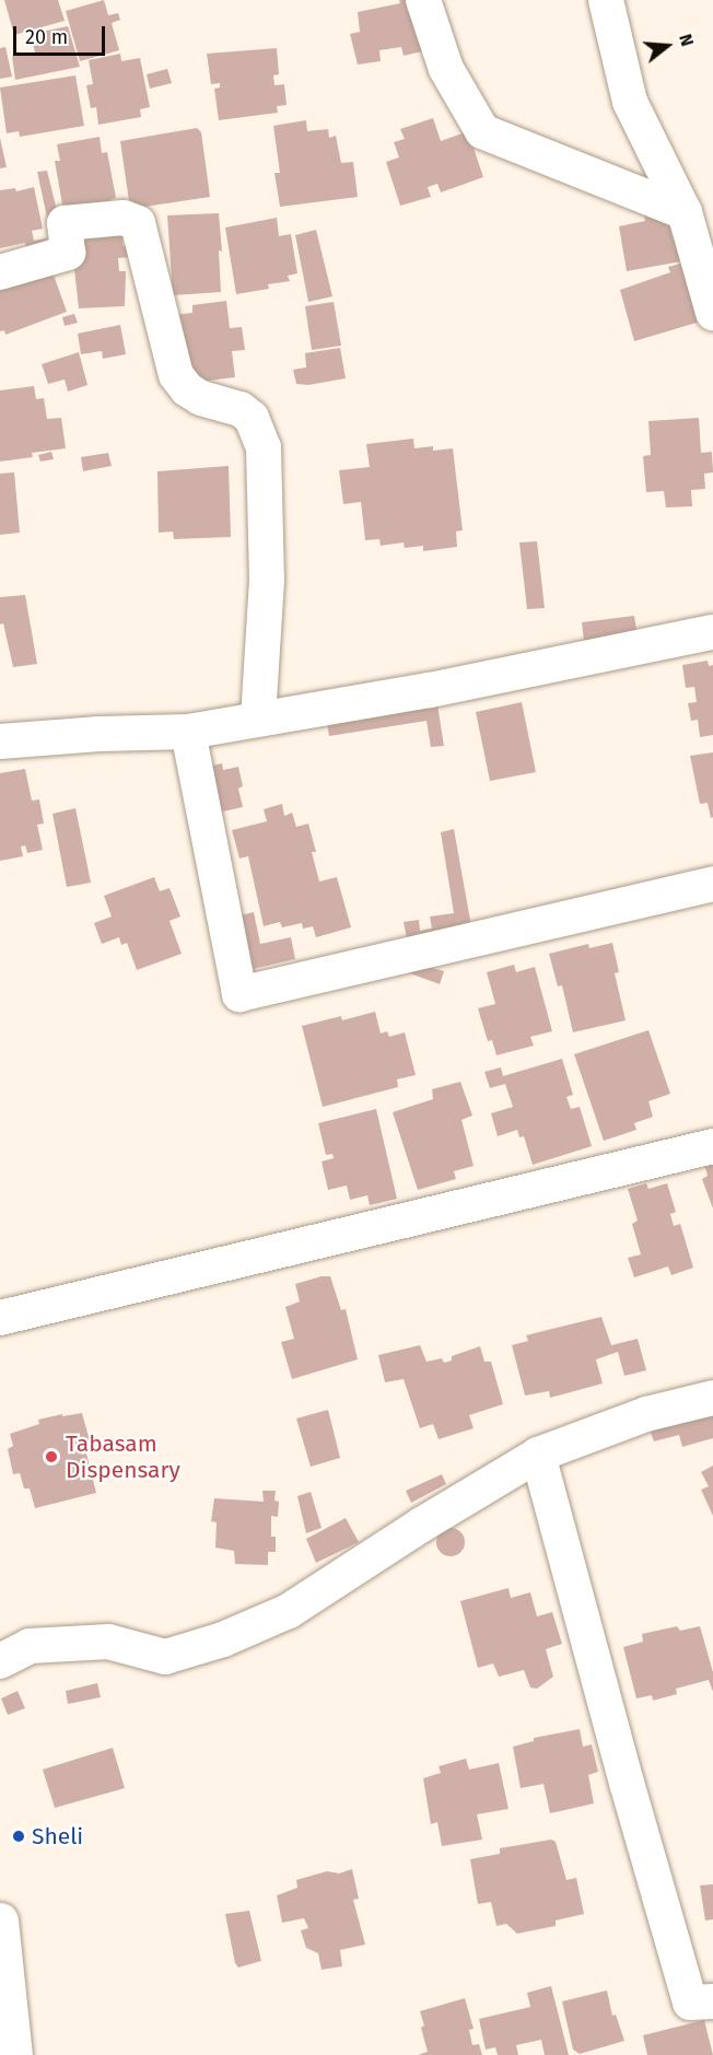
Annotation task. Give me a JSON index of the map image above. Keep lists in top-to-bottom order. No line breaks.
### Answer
{"places":["Tabasam Dispensary","Sheli"],"scale_bar":"20 m","north":"right"}
